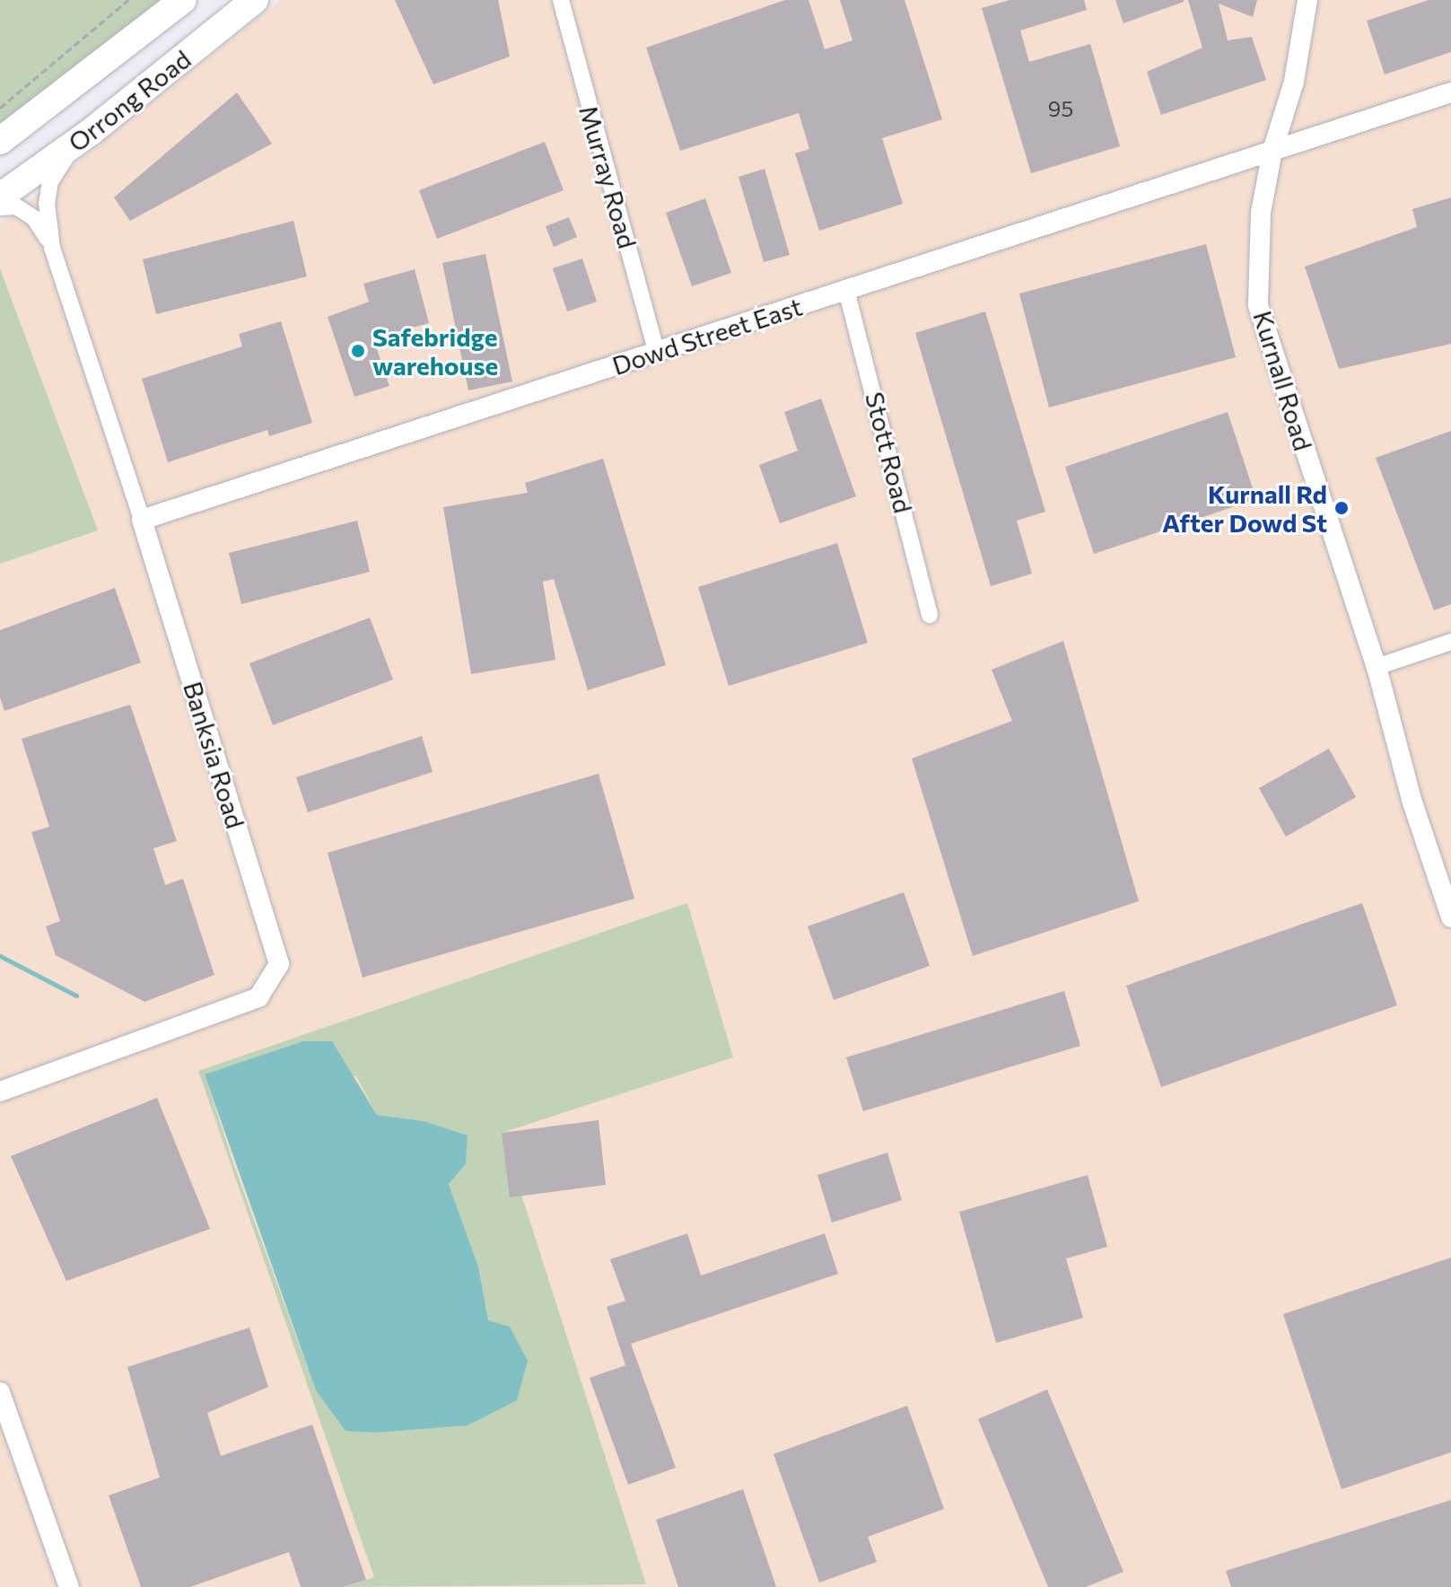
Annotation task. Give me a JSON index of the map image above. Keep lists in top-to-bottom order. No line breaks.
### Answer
{"streets":{"highway":["Orrong Road"],"street":["Murray Road","Dowd Street East","Kurnall Road","Stott Road","Banksia Road"]},"crossings":[["Orrong Road","Banksia Road"],["Murray Road","Dowd Street East"],["Dowd Street East","Kurnall Road"],["Dowd Street East","Stott Road"],["Dowd Street East","Banksia Road"]],"places":["Safebridge warehouse","Kurnall Rd After Dowd St"],"house_numbers":["95"]}
